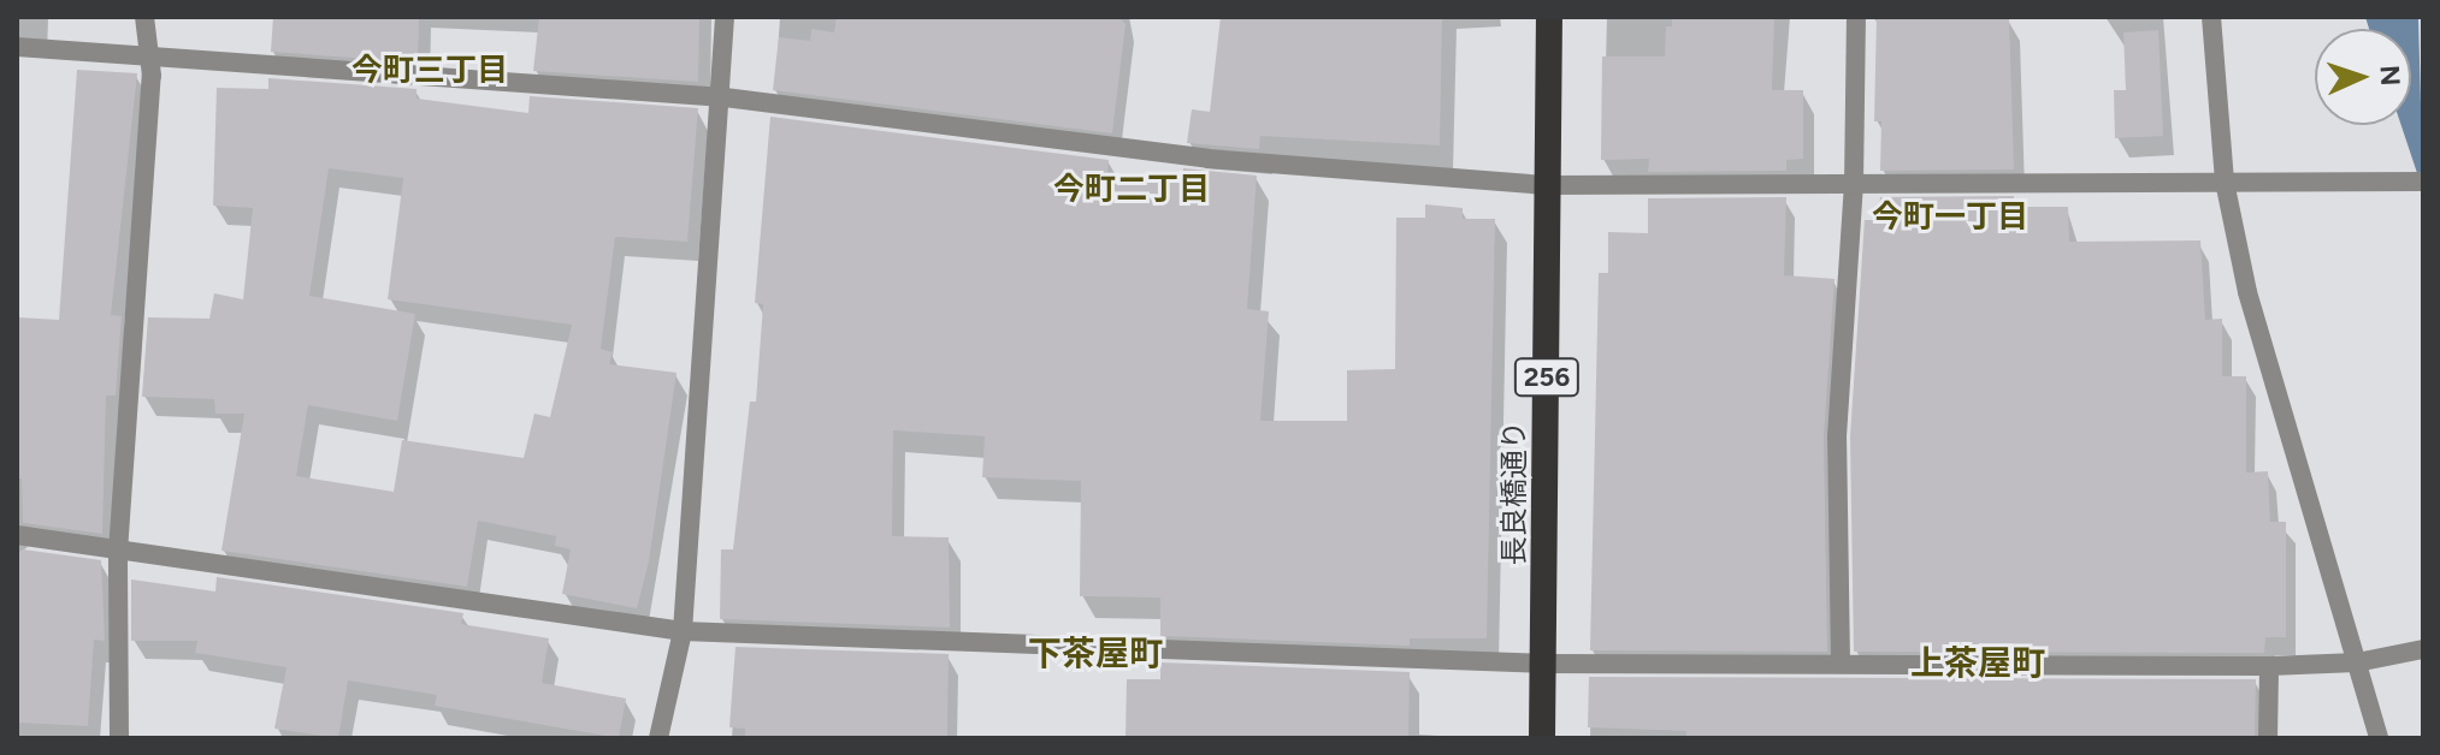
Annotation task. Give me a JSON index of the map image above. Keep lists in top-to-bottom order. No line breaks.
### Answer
{"streets":{"highway":["256","長良橋通り"]},"districts":["今町三丁目","今町二丁目","今町一丁目","下茶屋町","上茶屋町"],"north":"right"}
